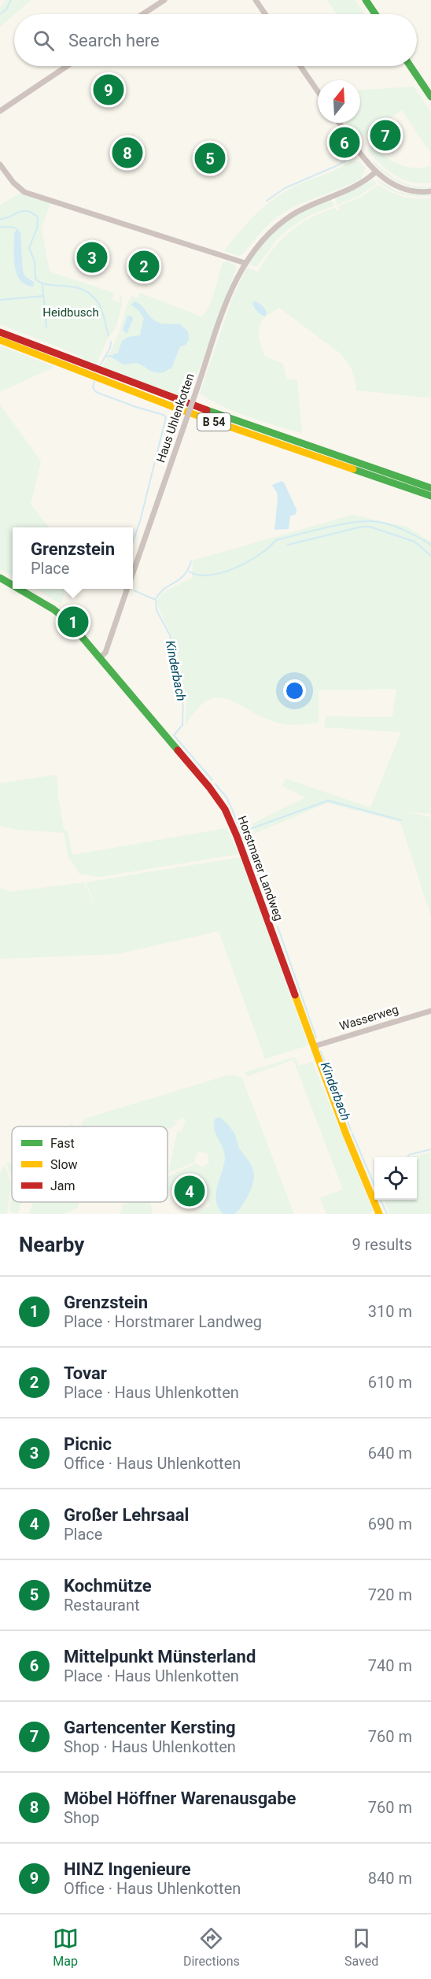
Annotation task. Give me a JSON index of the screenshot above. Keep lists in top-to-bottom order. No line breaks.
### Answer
{"streets":{"main road":["B 54","Horstmarer Landweg"],"street":["Haus Uhlenkotten","Wasserweg"]},"crossings":[["Horstmarer Landweg","Wasserweg"]],"water":["Kinderbach"],"parks":["Heidbusch"],"legend":["Fast","Slow","Jam"],"north":"top","page":{"search":"Search here","pins":["9","7","6","8","5","3","2","1","4"],"popup":["Grenzstein","Place"],"heading":["Nearby","9 results"],"list":[{"mark":"1","name":"Grenzstein","note":"Place · Horstmarer Landweg","value":"310 m"},{"mark":"2","name":"Tovar","note":"Place · Haus Uhlenkotten","value":"610 m"},{"mark":"3","name":"Picnic","note":"Office · Haus Uhlenkotten","value":"640 m"},{"mark":"4","name":"Großer Lehrsaal","note":"Place","value":"690 m"},{"mark":"5","name":"Kochmütze","note":"Restaurant","value":"720 m"},{"mark":"6","name":"Mittelpunkt Münsterland","note":"Place · Haus Uhlenkotten","value":"740 m"},{"mark":"7","name":"Gartencenter Kersting","note":"Shop · Haus Uhlenkotten","value":"760 m"},{"mark":"8","name":"Möbel Höffner Warenausgabe","note":"Shop","value":"760 m"},{"mark":"9","name":"HINZ Ingenieure","note":"Office · Haus Uhlenkotten","value":"840 m"}],"nav":["Map","Directions","Saved"]}}
